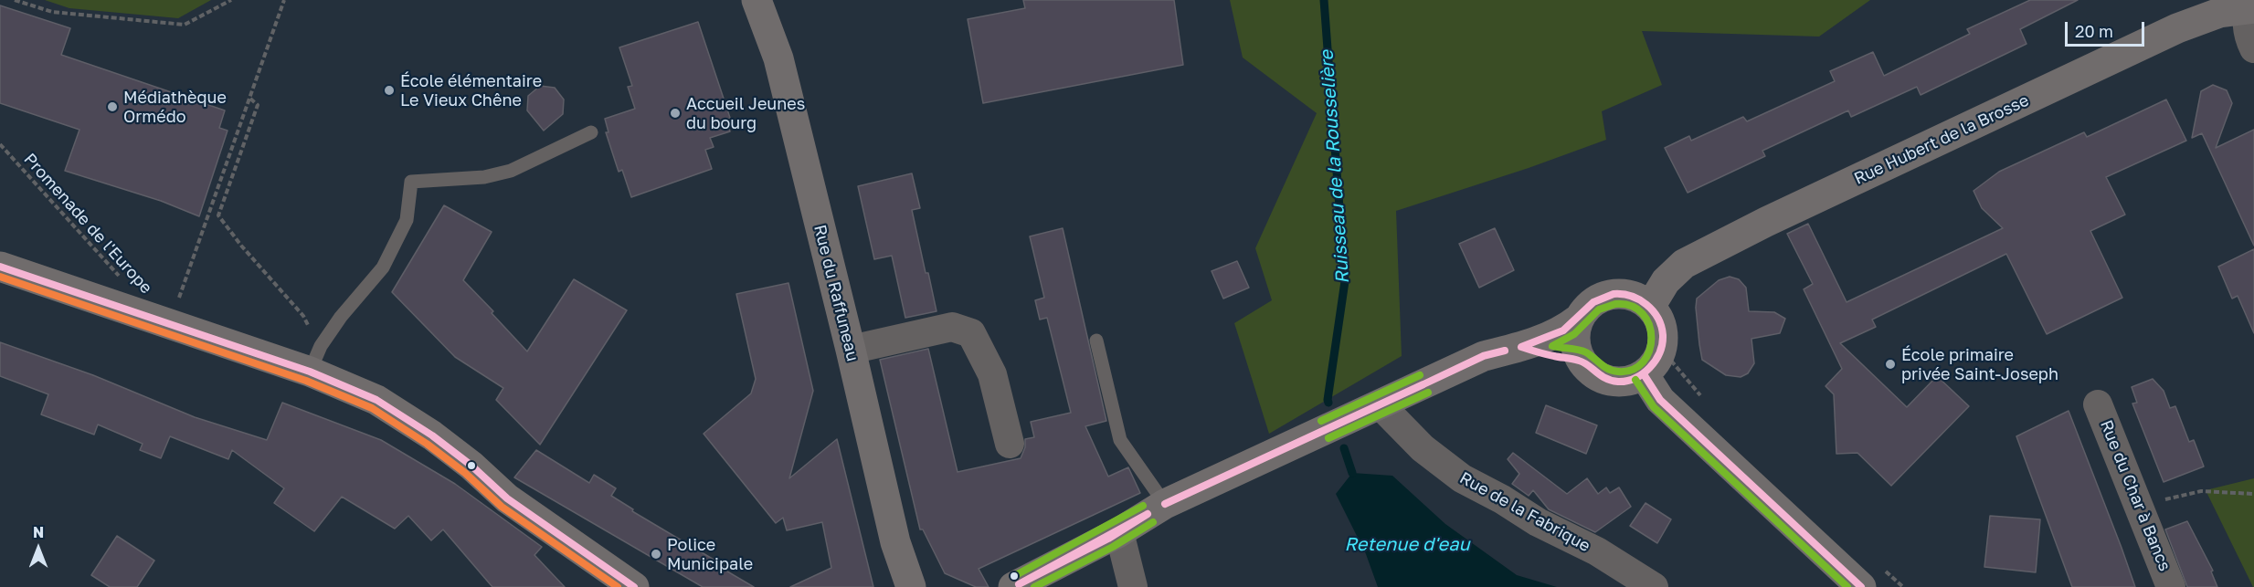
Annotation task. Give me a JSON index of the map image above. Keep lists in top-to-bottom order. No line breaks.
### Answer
{"streets":{"main road":["Rue Hubert de la Brosse","Rue du Raffuneau"],"street":["Rue du Char à Bancs","Rue de la Fabrique"],"path":["Promenade de l'Europe"]},"water":["Ruisseau de la Rousselière","Retenue d'eau"],"places":["École élémentaire Le Vieux Chêne","Médiathèque Ormédo","Accueil Jeunes du bourg","École primaire privée Saint-Joseph","Police Municipale"],"scale_bar":"20 m","north":"top"}
